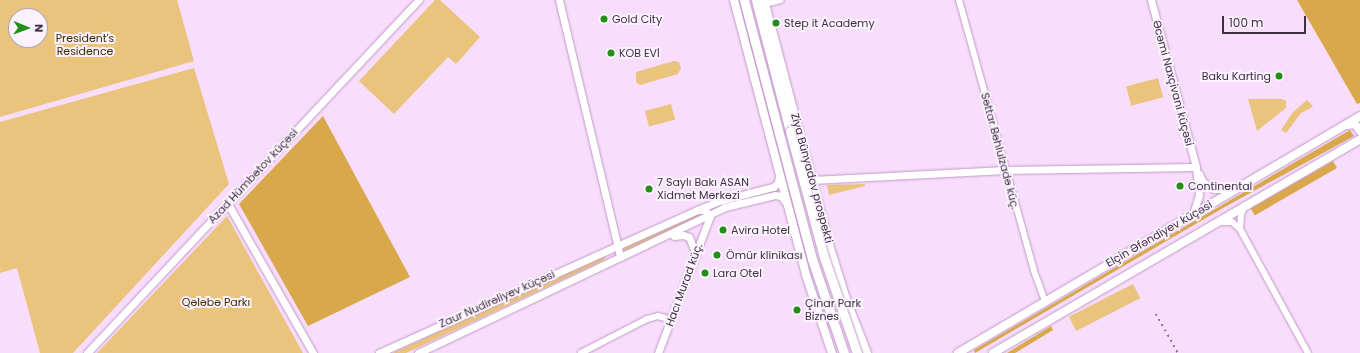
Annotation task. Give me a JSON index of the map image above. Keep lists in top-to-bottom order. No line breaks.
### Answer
{"streets":{"main road":["Ziya Bünyadov prospekti","Elçin Əfəndiyev küçəsi"],"street":["Əcəmi Naxçivani küçəsi","Səttar Bəhlulzadə küç.","Azad Hümbətov küçəsi","Hacı Murad küç.","Zaur Nudirəliyev küçəsi"]},"crossings":[["Səttar Bəhlulzadə küç.","Elçin Əfəndiyev küçəsi"],["Hacı Murad küç.","Zaur Nudirəliyev küçəsi"]],"parks":["President's Residence","Qələbə Parkı"],"places":["Gold City","Step it Academy","KOB EVİ","Baku Karting","Continental","7 Saylı Bakı ASAN Xidmət Mərkəzi","Avira Hotel","Ömür klinikası","Lara Otel","Çinar Park Biznes"],"scale_bar":"100 m","north":"right"}
